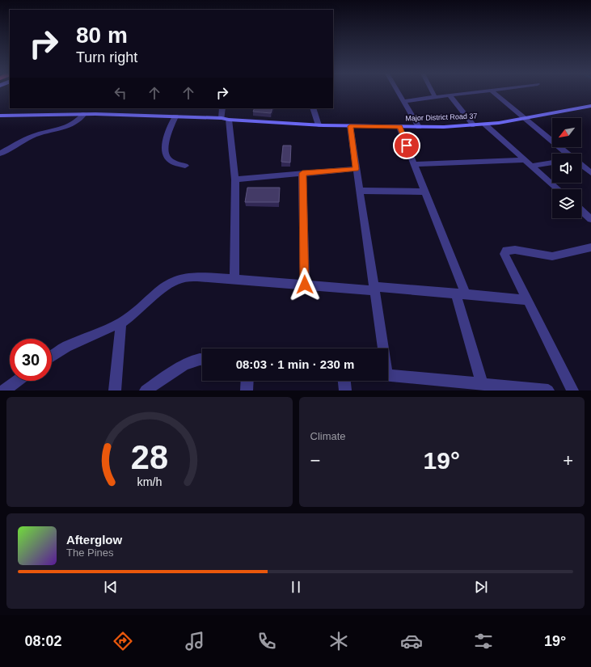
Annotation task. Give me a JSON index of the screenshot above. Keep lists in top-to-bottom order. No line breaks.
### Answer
{"streets":{"main road":["Major District Road 37"]},"north":"bottom left","page":{"turn":["80 m","Turn right"],"limit":"30","trip":"08:03 · 1 min · 230 m","tile":"Climate","heat":["−","19°","+"],"song":["Afterglow","The Pines"],"tabs":["08:02","19°"],"gauge":["28","km/h"]}}
